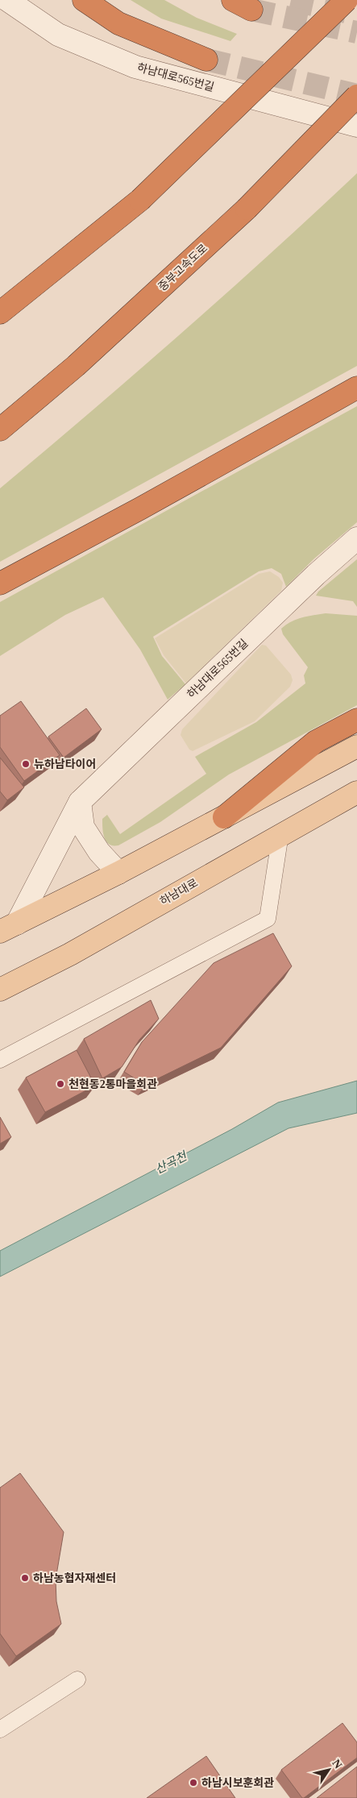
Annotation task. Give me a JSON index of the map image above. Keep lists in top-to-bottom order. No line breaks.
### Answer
{"streets":{"highway":["중부고속도로"],"main road":["하남대로"],"street":["하남대로565번길"]},"water":["산곡천"],"places":["뉴하남타이어","천현동2통마을회관","하남농협자재센터","하남시보훈회관"],"north":"top right"}
